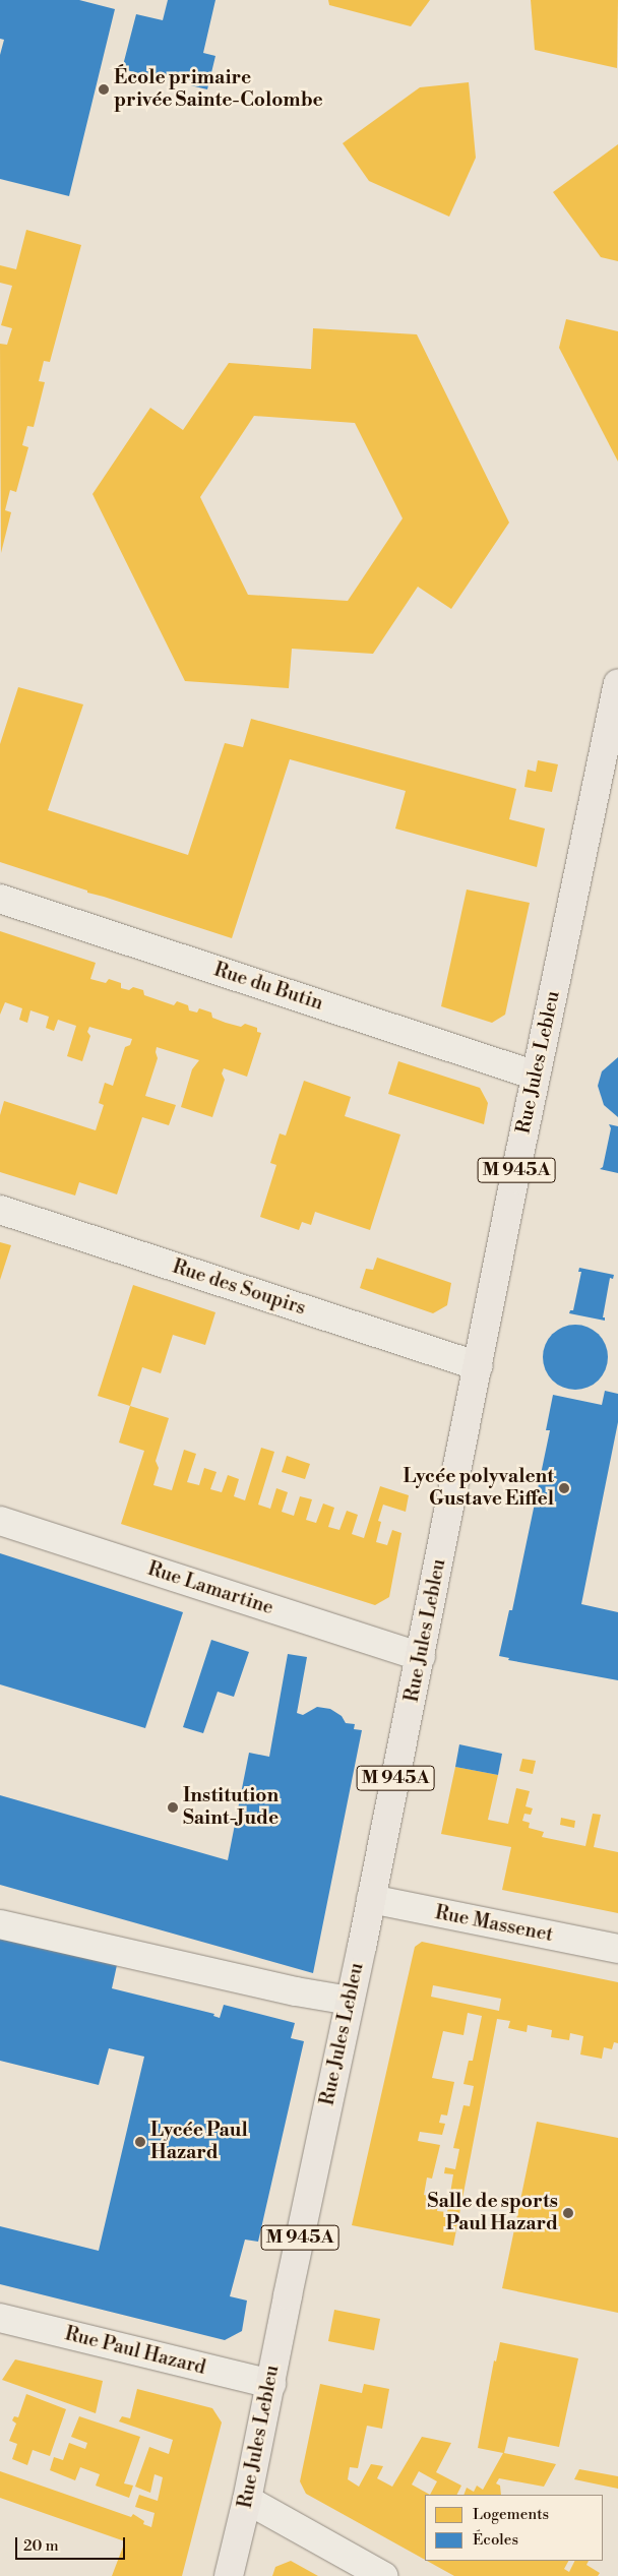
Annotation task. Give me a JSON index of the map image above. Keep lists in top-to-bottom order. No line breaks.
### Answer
{"streets":{"main road":["Rue Jules Lebleu","M 945A"],"street":["Rue du Butin","Rue des Soupirs","Rue Lamartine","Rue Massenet","Rue Paul Hazard"]},"crossings":[["Rue du Butin","Rue Jules Lebleu"],["Rue Jules Lebleu","Rue des Soupirs"],["Rue Jules Lebleu","Rue Lamartine"],["Rue Jules Lebleu","Rue Massenet"],["Rue Jules Lebleu","Rue Paul Hazard"]],"places":["École primaire privée Sainte-Colombe","Lycée polyvalent Gustave Eiffel","Institution Saint-Jude","Lycée Paul Hazard","Salle de sports Paul Hazard"],"legend":["Logements","Écoles"],"scale_bar":"20 m"}
